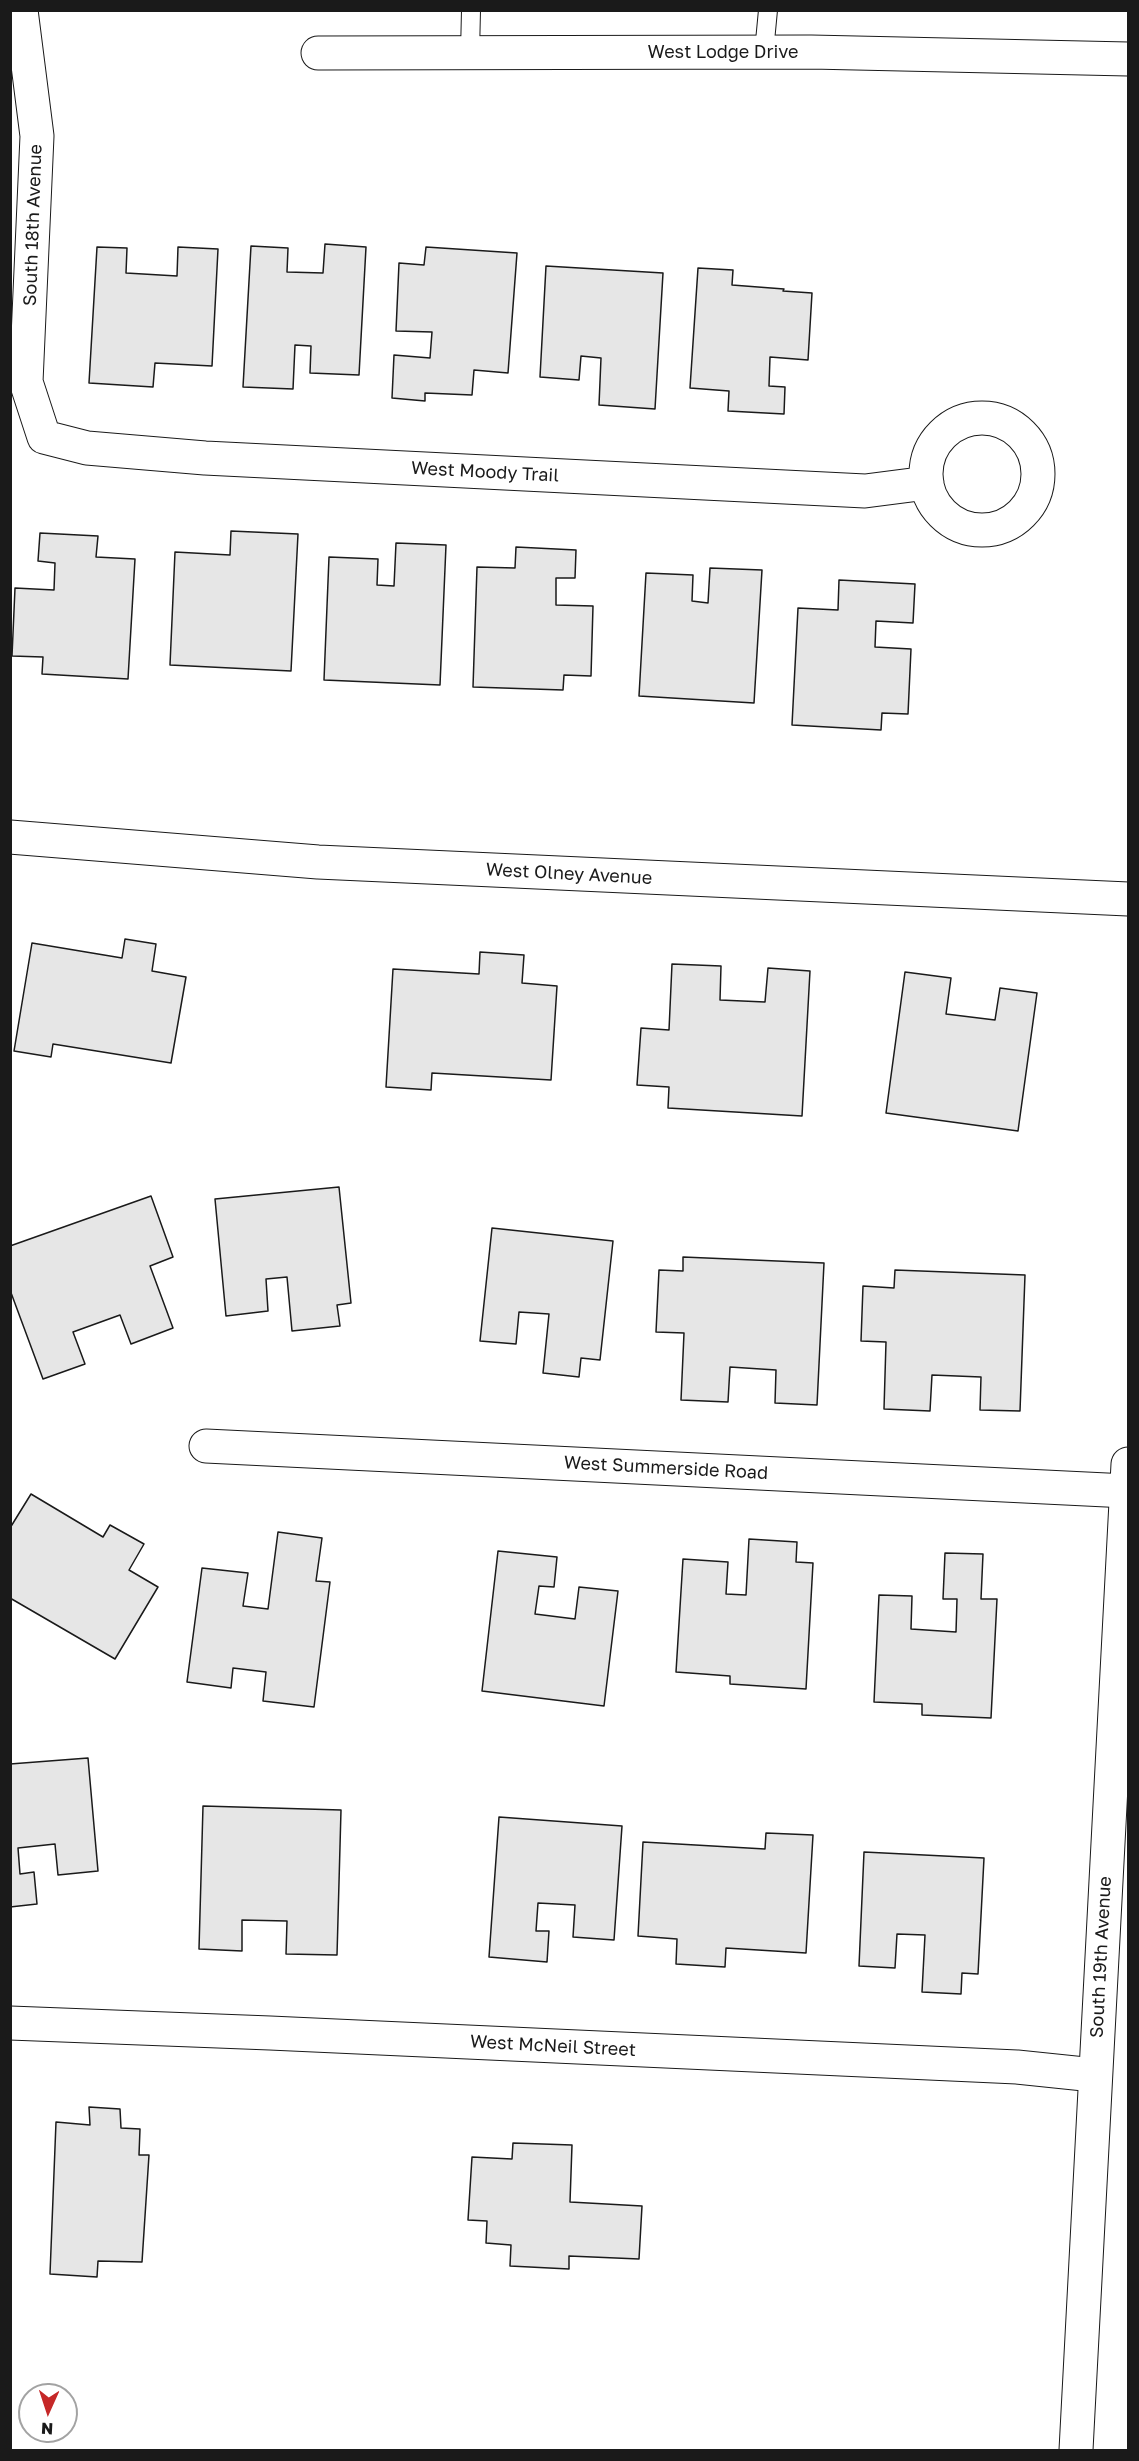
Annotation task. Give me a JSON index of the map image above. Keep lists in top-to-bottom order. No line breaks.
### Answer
{"streets":{"street":["West Lodge Drive","South 18th Avenue","West Moody Trail","West Olney Avenue","West Summerside Road","South 19th Avenue","West McNeil Street"]},"crossings":[["South 18th Avenue","West Moody Trail"],["West Summerside Road","South 19th Avenue"],["South 19th Avenue","West McNeil Street"]],"north":"bottom"}
